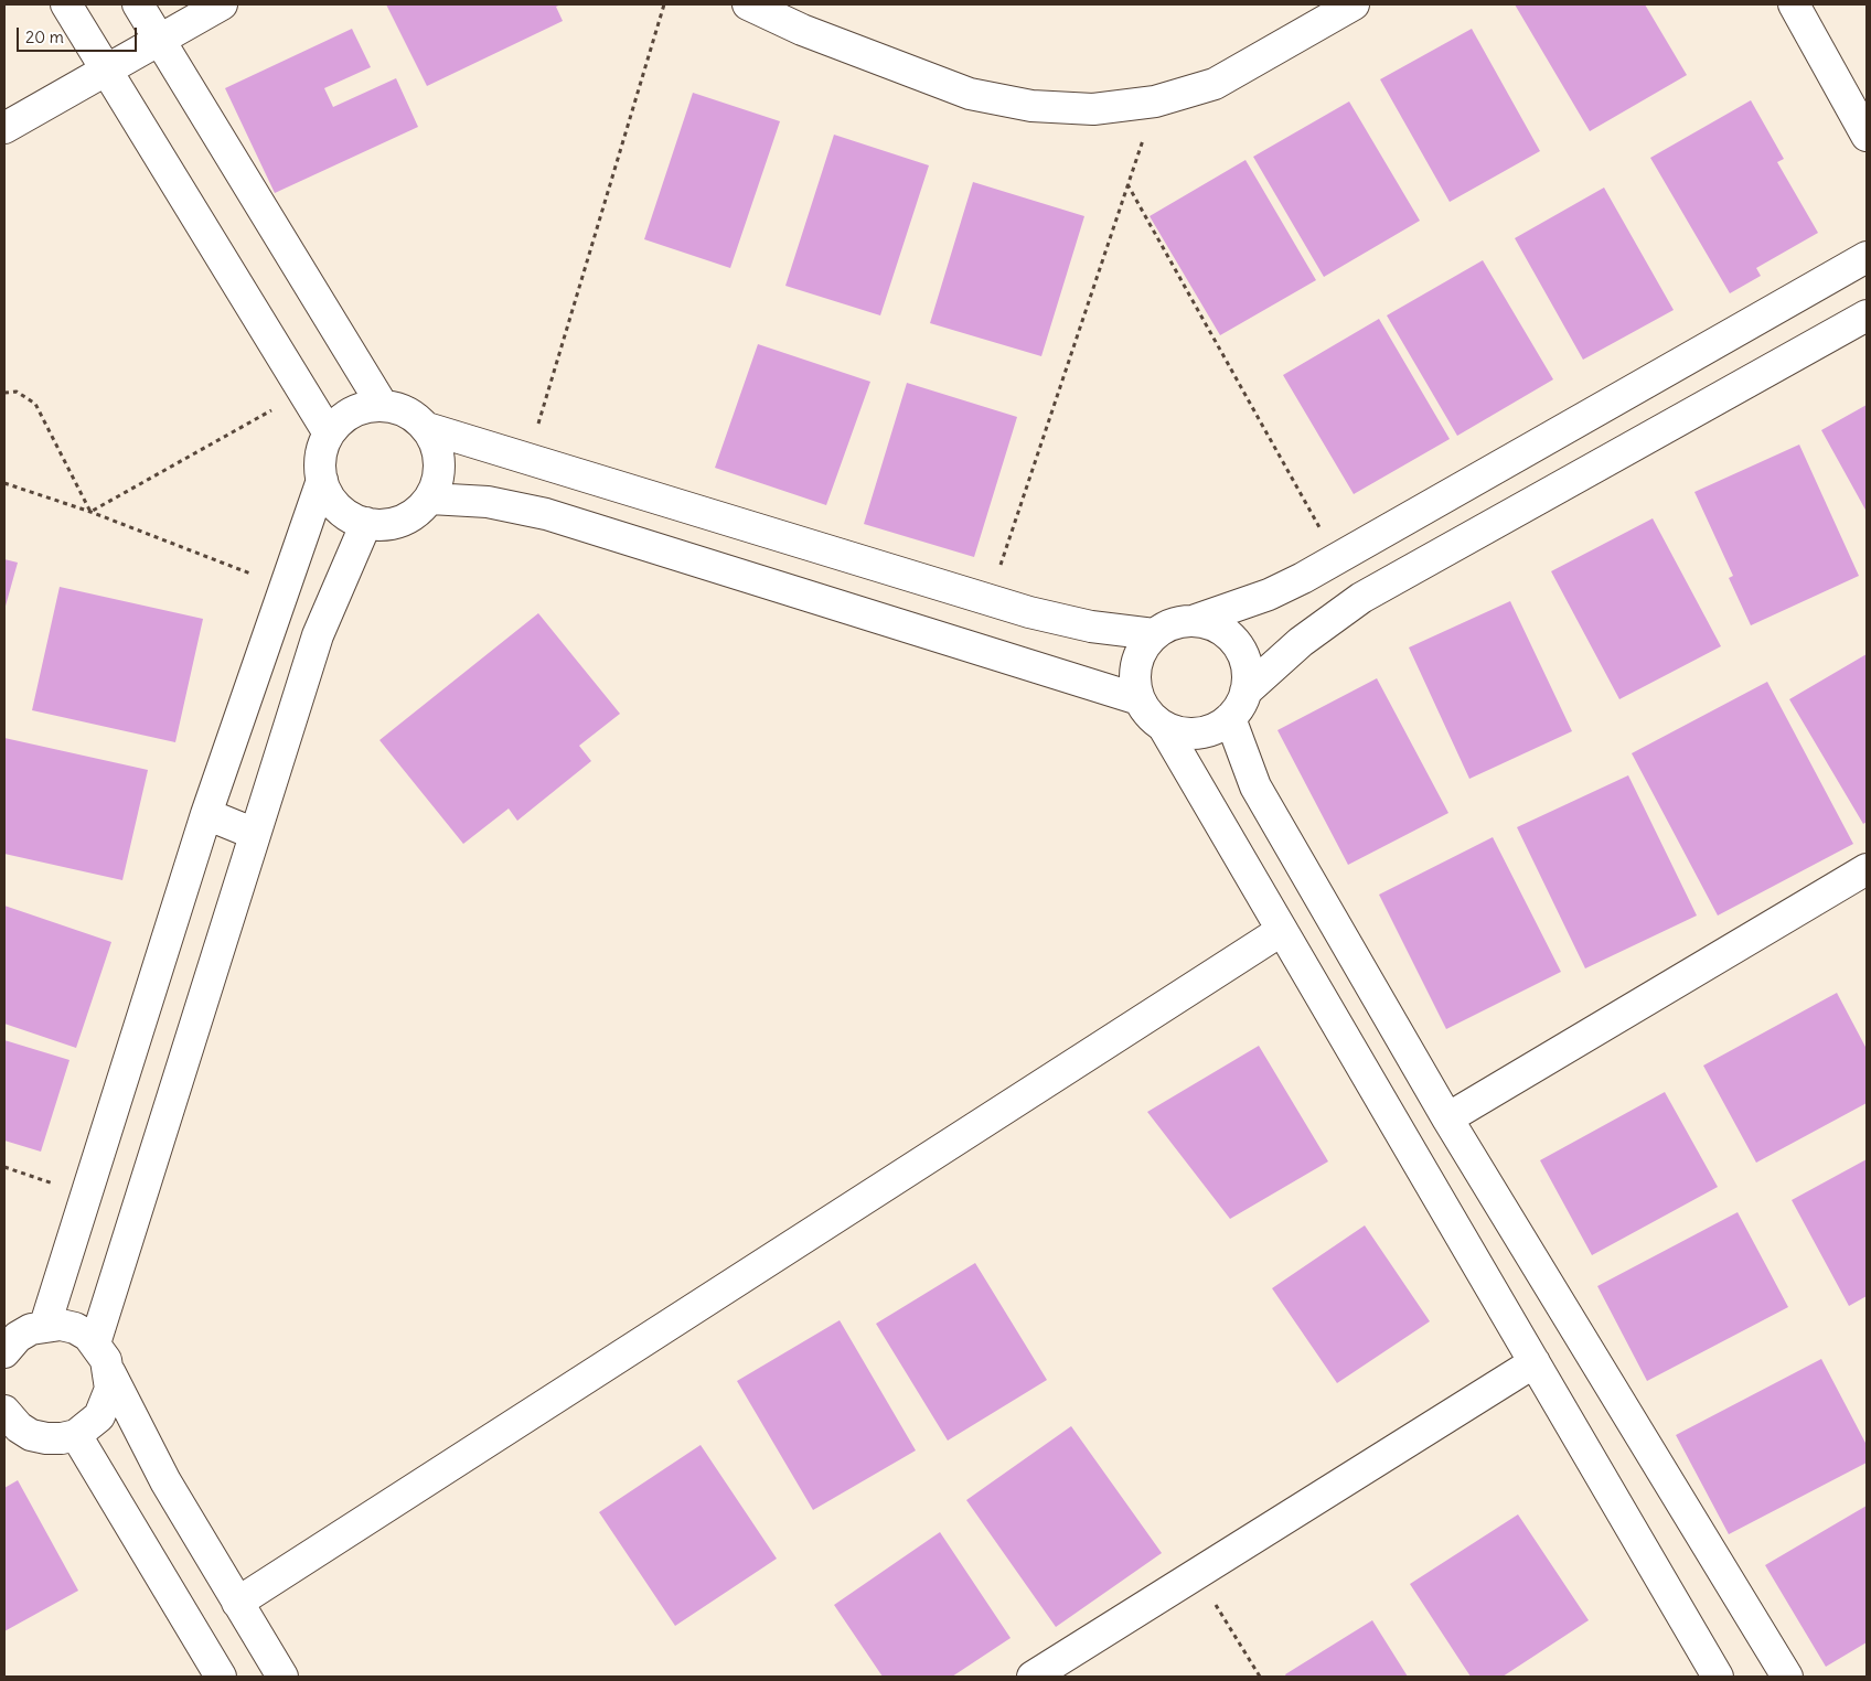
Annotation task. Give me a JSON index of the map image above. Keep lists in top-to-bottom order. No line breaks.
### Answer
{"scale_bar":"20 m"}
